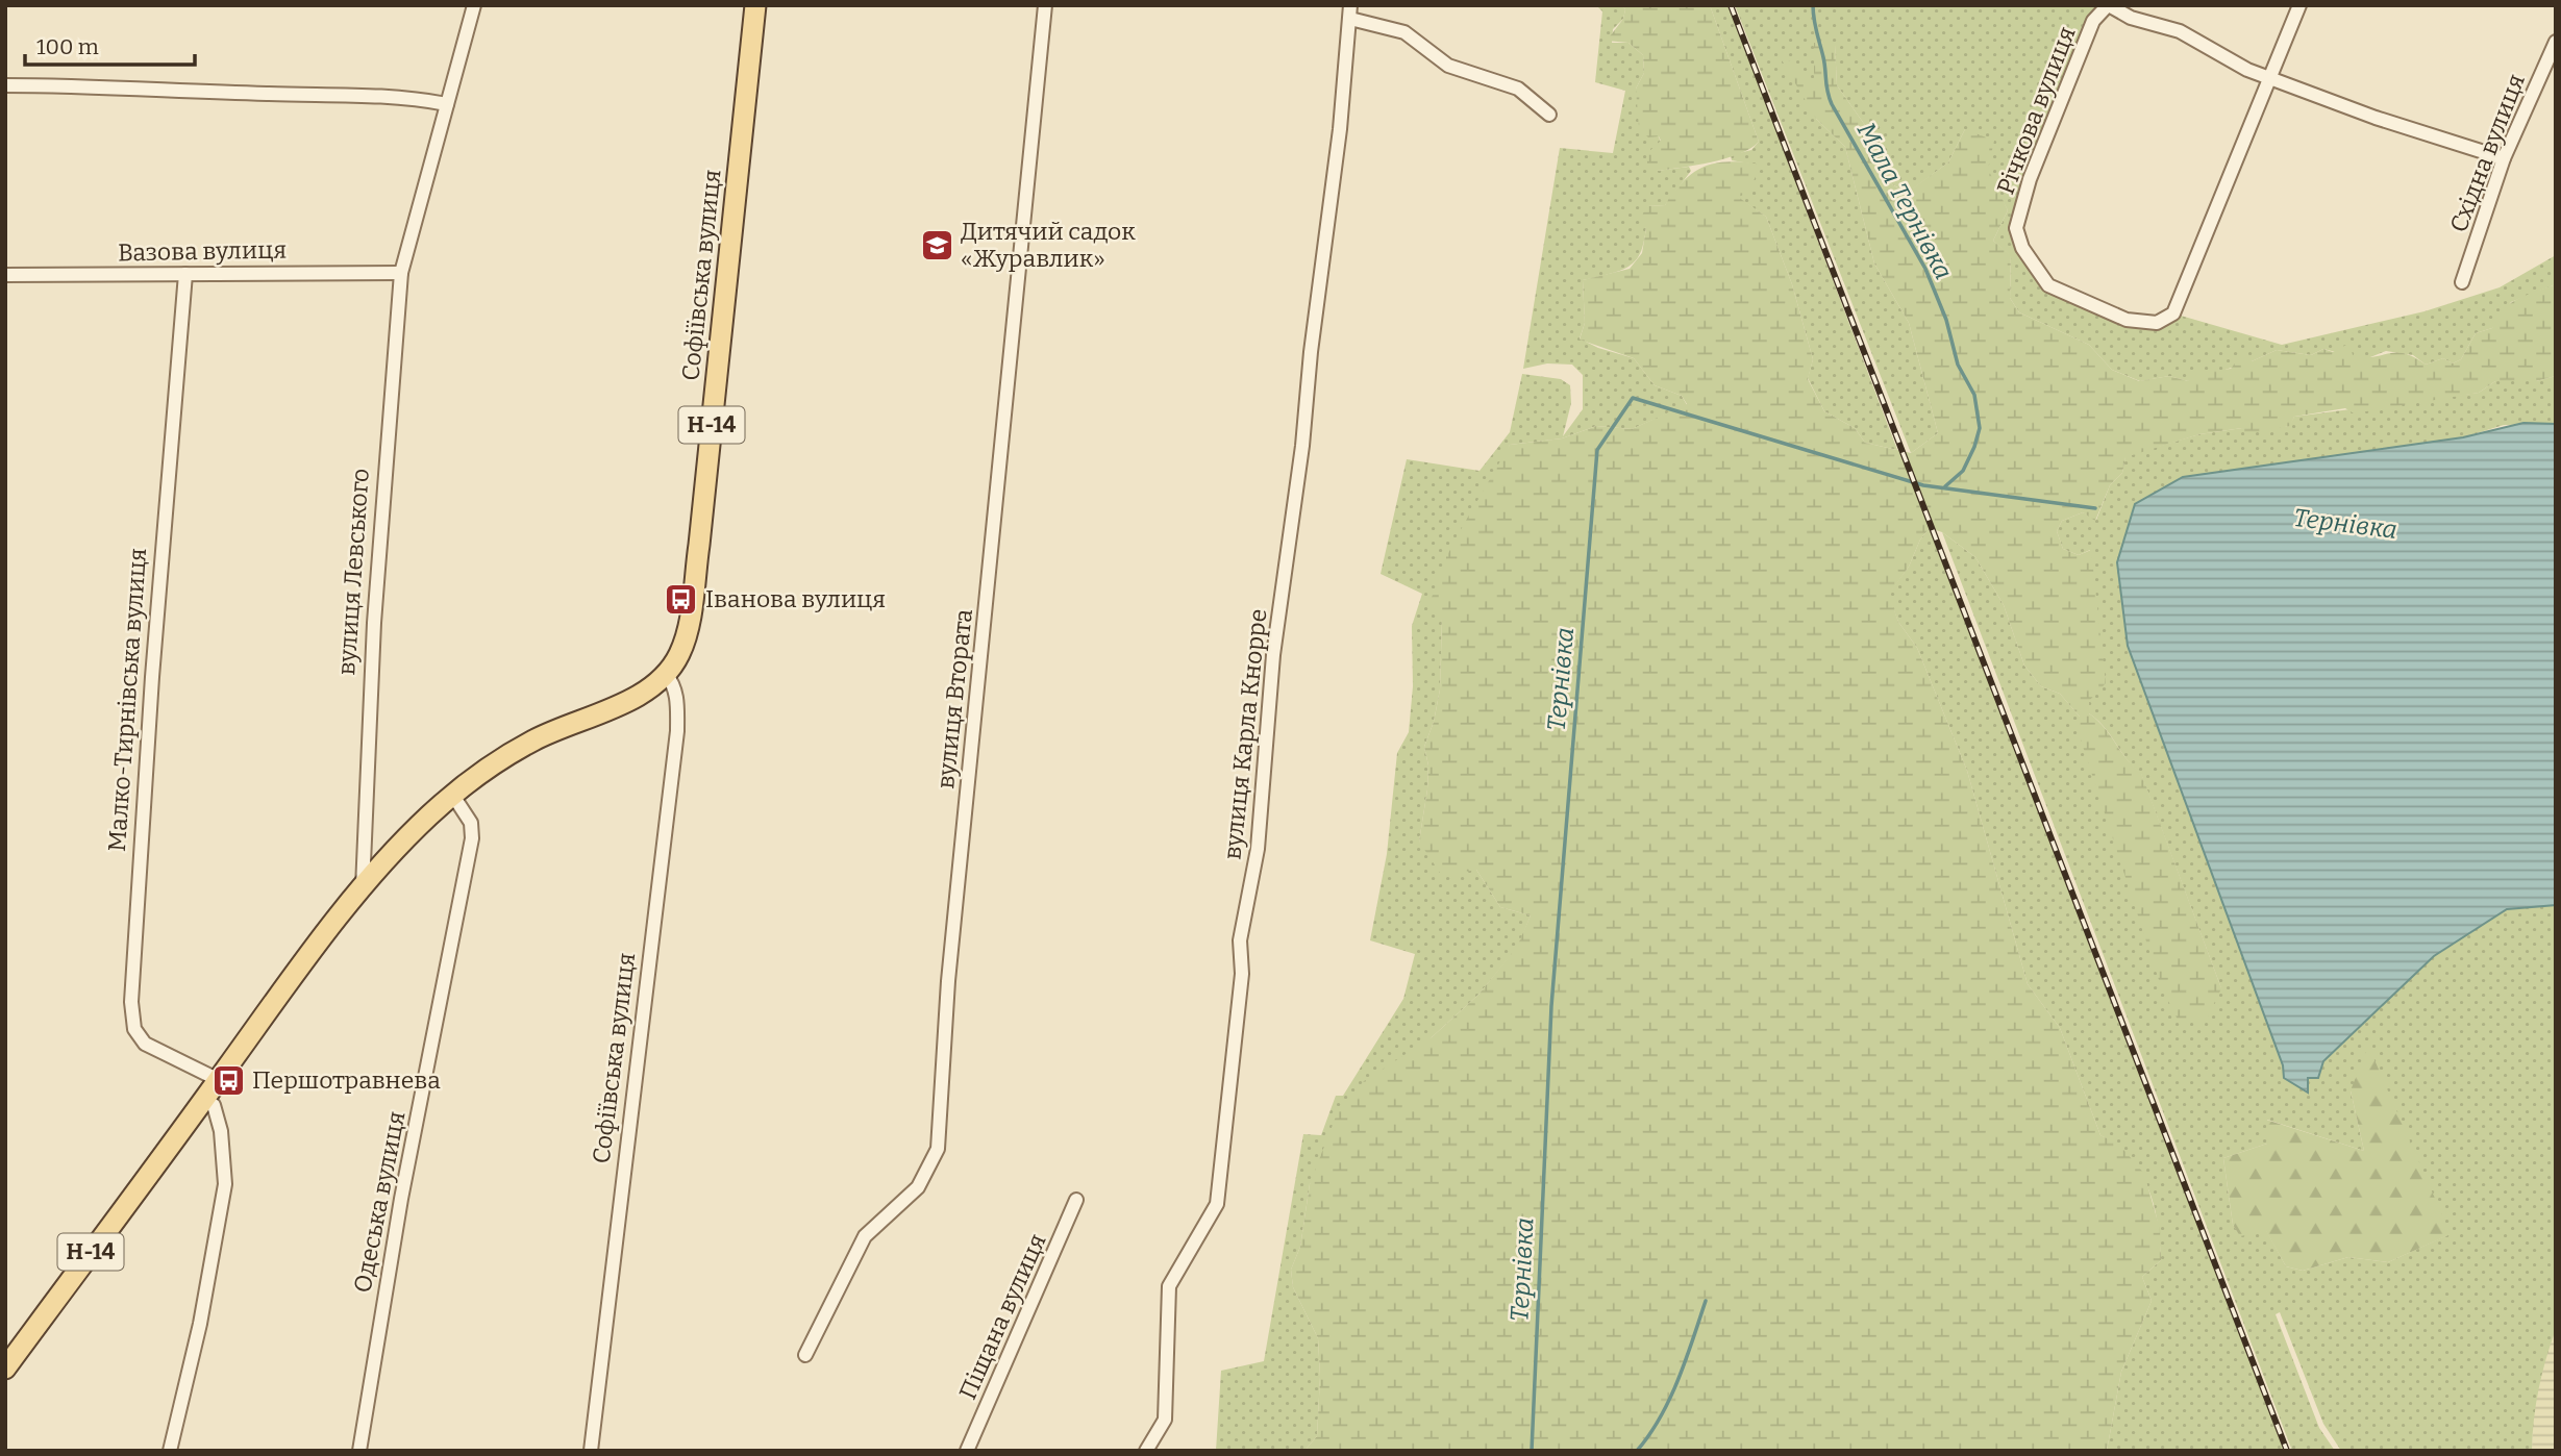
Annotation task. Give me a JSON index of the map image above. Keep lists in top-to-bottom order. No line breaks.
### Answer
{"streets":{"main road":["Софіївська вулиця","Н-14"],"street":["Річкова вулиця","Східна вулиця","Вазова вулиця","вулиця Левського","вулиця Втората","Малко-Тирнівська вулиця","вулиця Карла Кнорре","Одеська вулиця","Піщана вулиця"]},"crossings":[["Вазова вулиця","вулиця Левського"],["Вазова вулиця","Малко-Тирнівська вулиця"],["Софіївська вулиця","Н-14"],["Софіївська вулиця","вулиця Левського"],["Софіївська вулиця","Одеська вулиця"],["Н-14","вулиця Левського"],["Н-14","Малко-Тирнівська вулиця"]],"water":["Мала Тернівка","Тернівка"],"places":{"school or university":["Дитячий садок «Журавлик»"],"bus stop":["Іванова вулиця","Першотравнева"]},"scale_bar":"100 m"}
